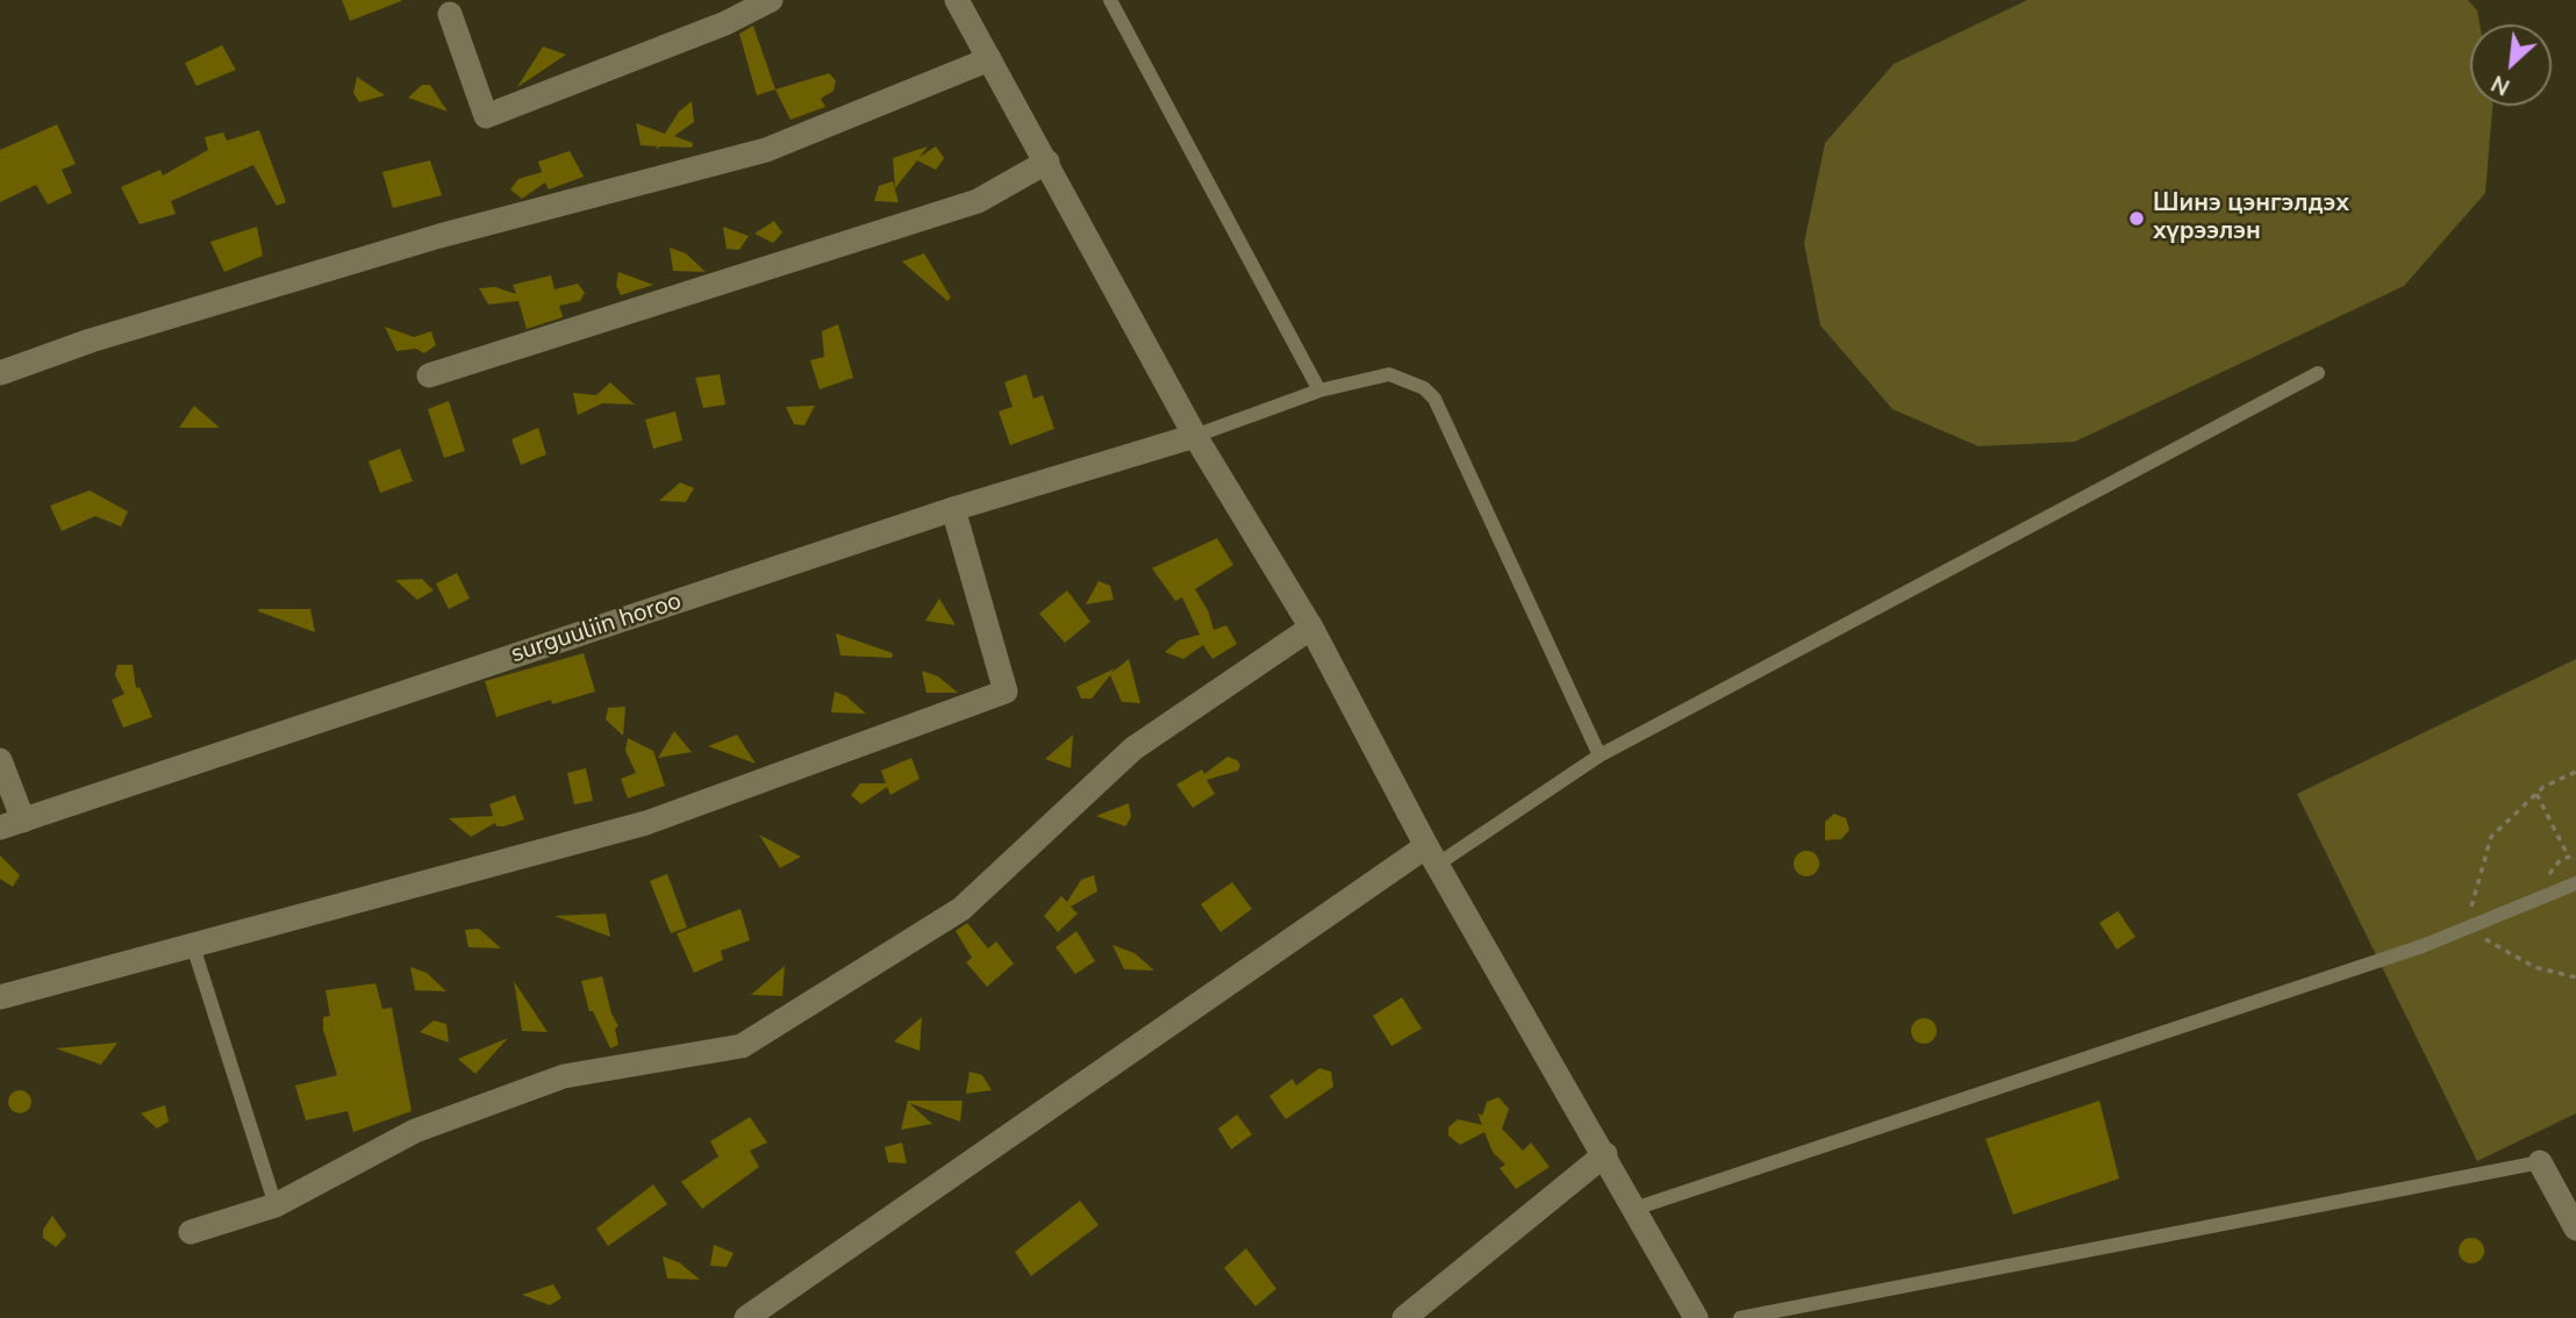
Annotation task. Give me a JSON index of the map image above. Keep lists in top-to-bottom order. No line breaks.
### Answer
{"streets":{"street":["surguuliin horoo"]},"places":["Шинэ цэнгэлдэх хүрээлэн"],"north":"bottom left"}
